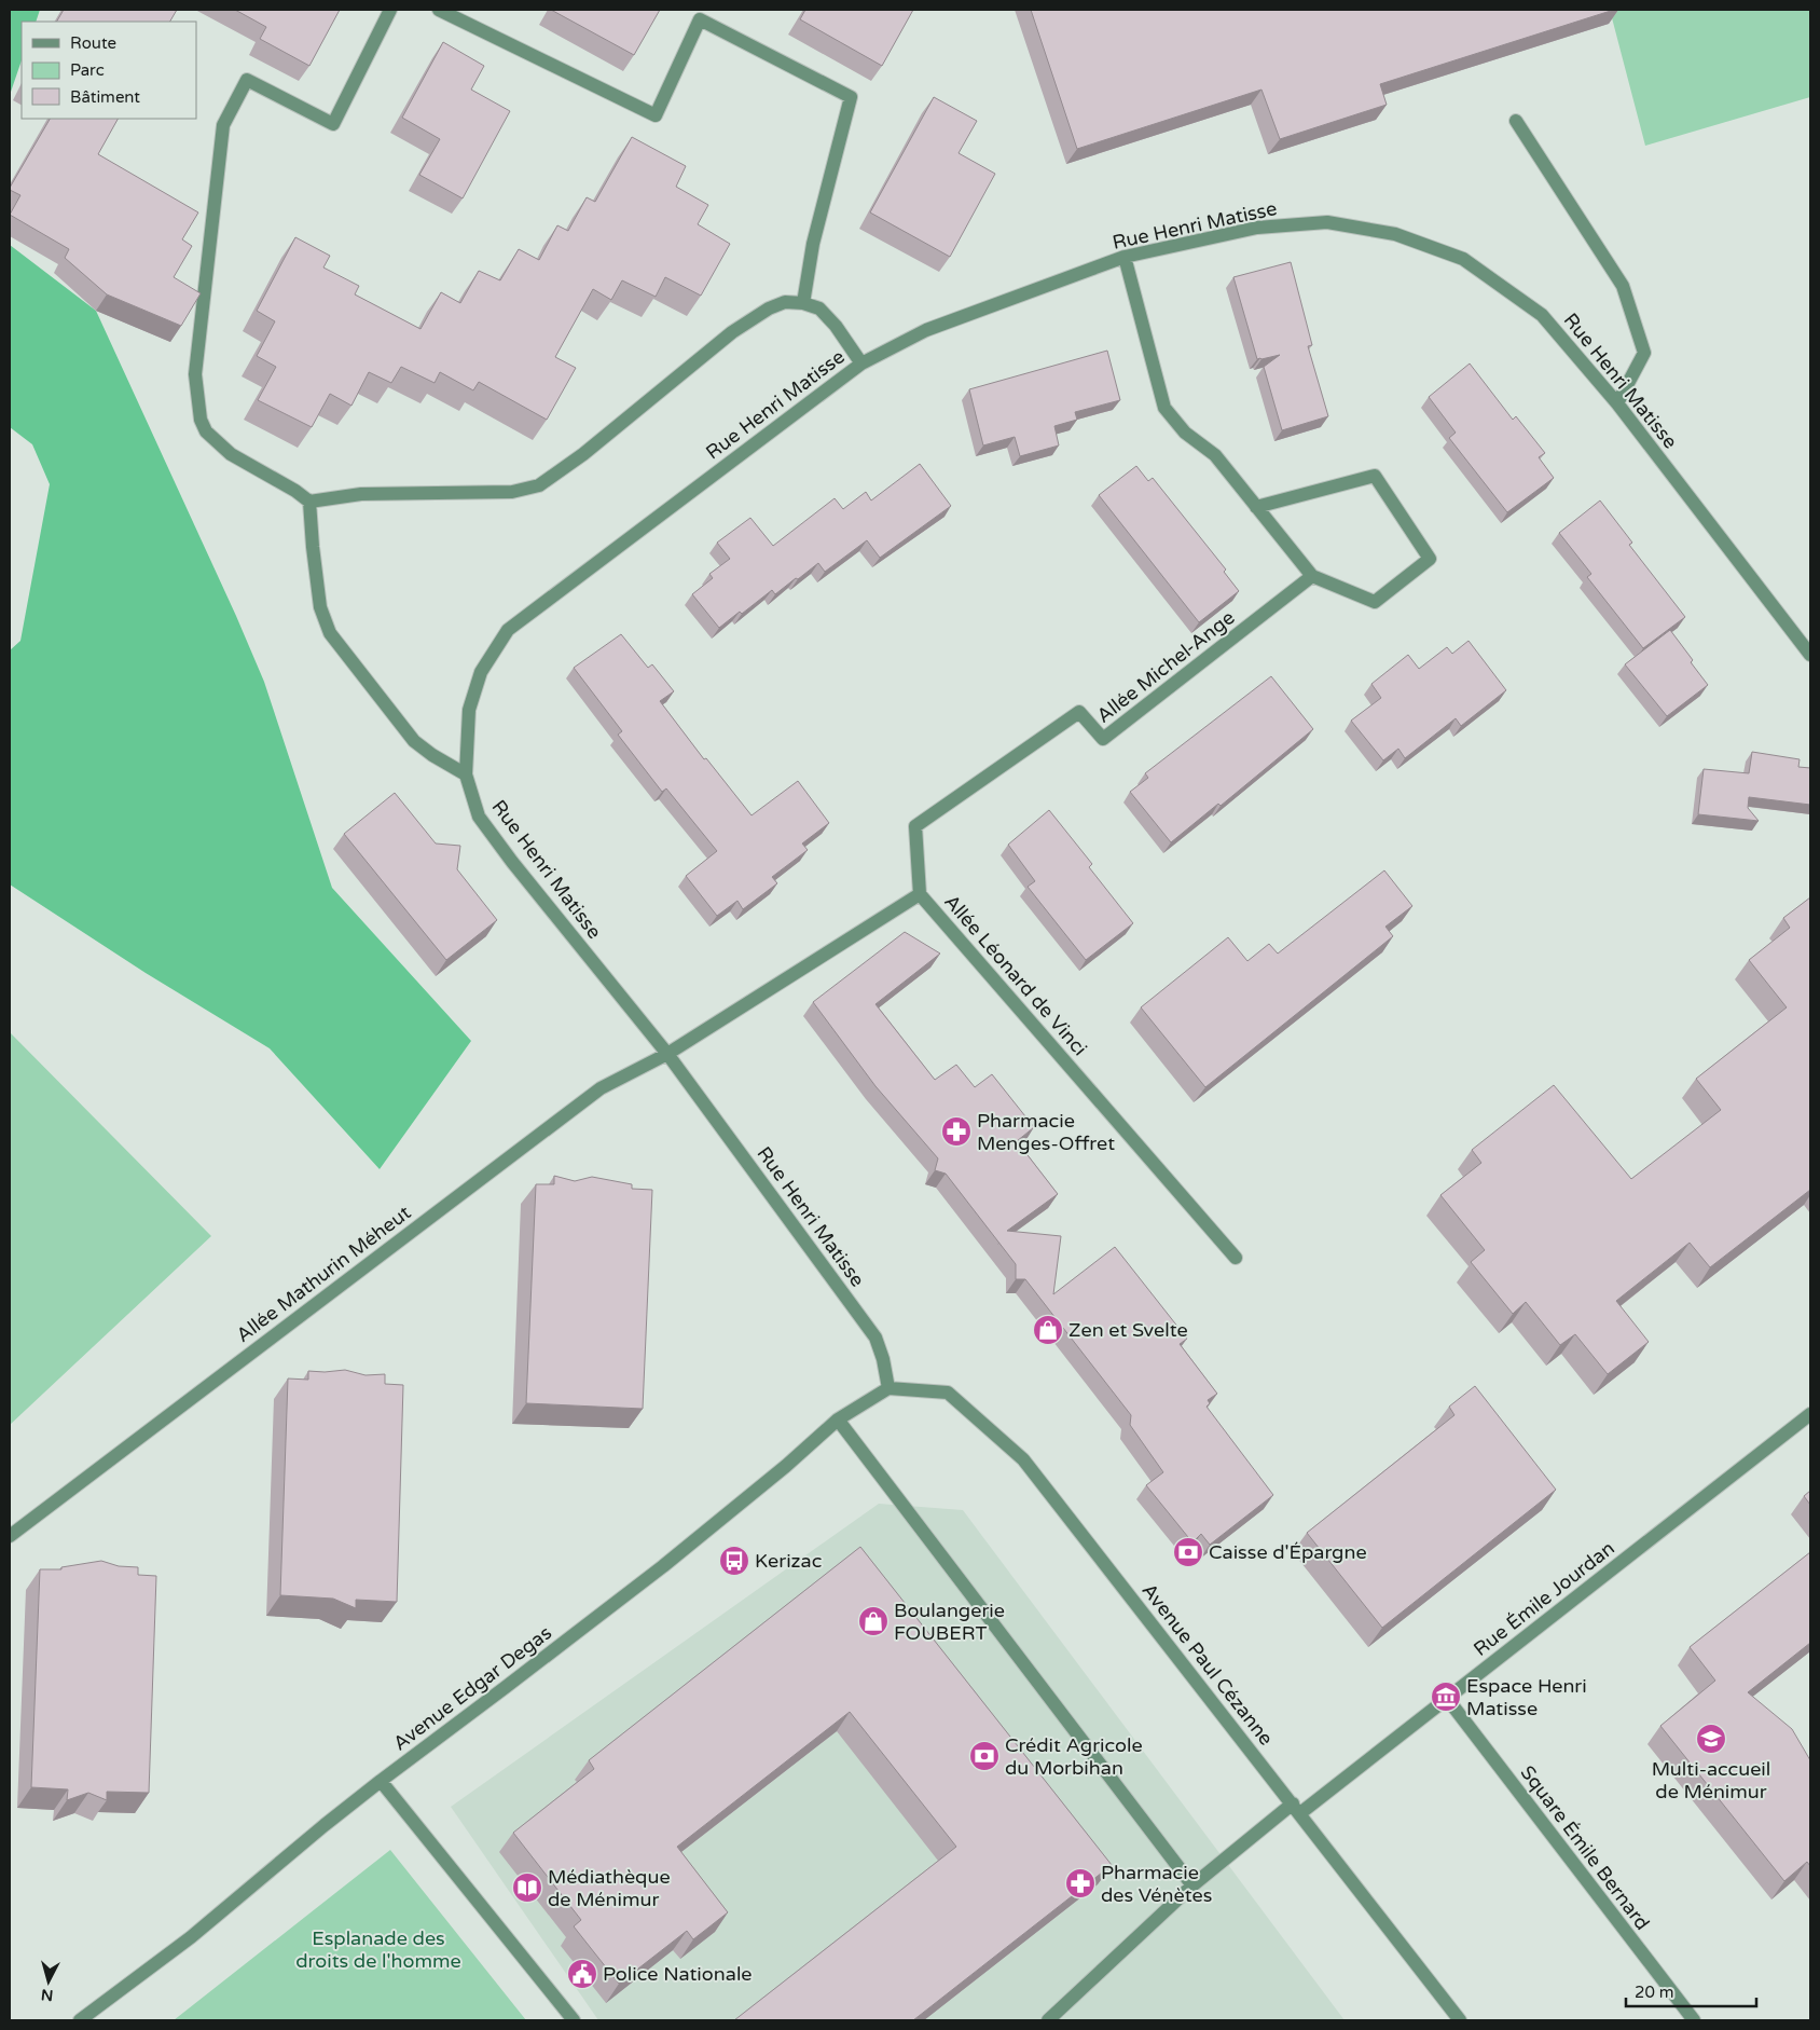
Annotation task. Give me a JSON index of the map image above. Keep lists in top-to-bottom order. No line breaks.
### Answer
{"streets":{"street":["Rue Henri Matisse","Allée Michel-Ange","Allée Léonard de Vinci","Allée Mathurin Méheut","Rue Émile Jourdan","Avenue Paul Cézanne","Avenue Edgar Degas","Square Émile Bernard"]},"crossings":[["Rue Henri Matisse","Allée Léonard de Vinci"],["Rue Henri Matisse","Allée Mathurin Méheut"],["Rue Henri Matisse","Avenue Paul Cézanne"],["Rue Henri Matisse","Avenue Edgar Degas"],["Allée Michel-Ange","Allée Léonard de Vinci"],["Allée Léonard de Vinci","Allée Mathurin Méheut"],["Rue Émile Jourdan","Avenue Paul Cézanne"],["Rue Émile Jourdan","Square Émile Bernard"],["Avenue Paul Cézanne","Avenue Edgar Degas"]],"parks":["Esplanade des droits de l'homme"],"places":{"pharmacy":["Pharmacie Menges-Offret","Pharmacie des Vénètes"],"shop":["Zen et Svelte","Boulangerie FOUBERT"],"bank":["Caisse d'Épargne","Crédit Agricole du Morbihan"],"bus stop":["Kerizac"],"museum":["Espace Henri Matisse"],"school or university":["Multi-accueil de Ménimur"],"library":["Médiathèque de Ménimur"],"public building":["Police Nationale"]},"legend":["Route","Parc","Bâtiment"],"scale_bar":"20 m","north":"bottom"}
